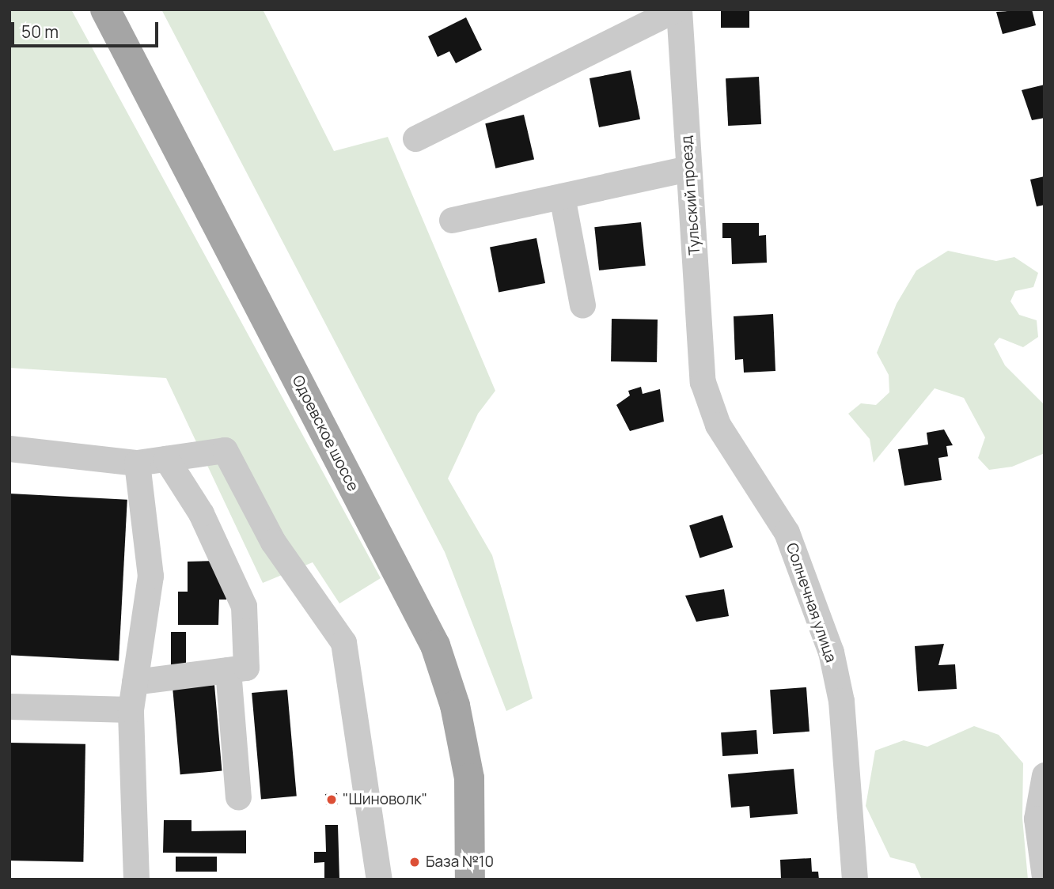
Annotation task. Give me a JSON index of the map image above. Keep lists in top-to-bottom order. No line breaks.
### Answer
{"streets":{"main road":["Одоевское шоссе"],"street":["Тульский проезд","Солнечная улица"]},"crossings":[["Тульский проезд","Солнечная улица"]],"places":["\"Шиноволк\"","База №10"],"scale_bar":"50 m"}
